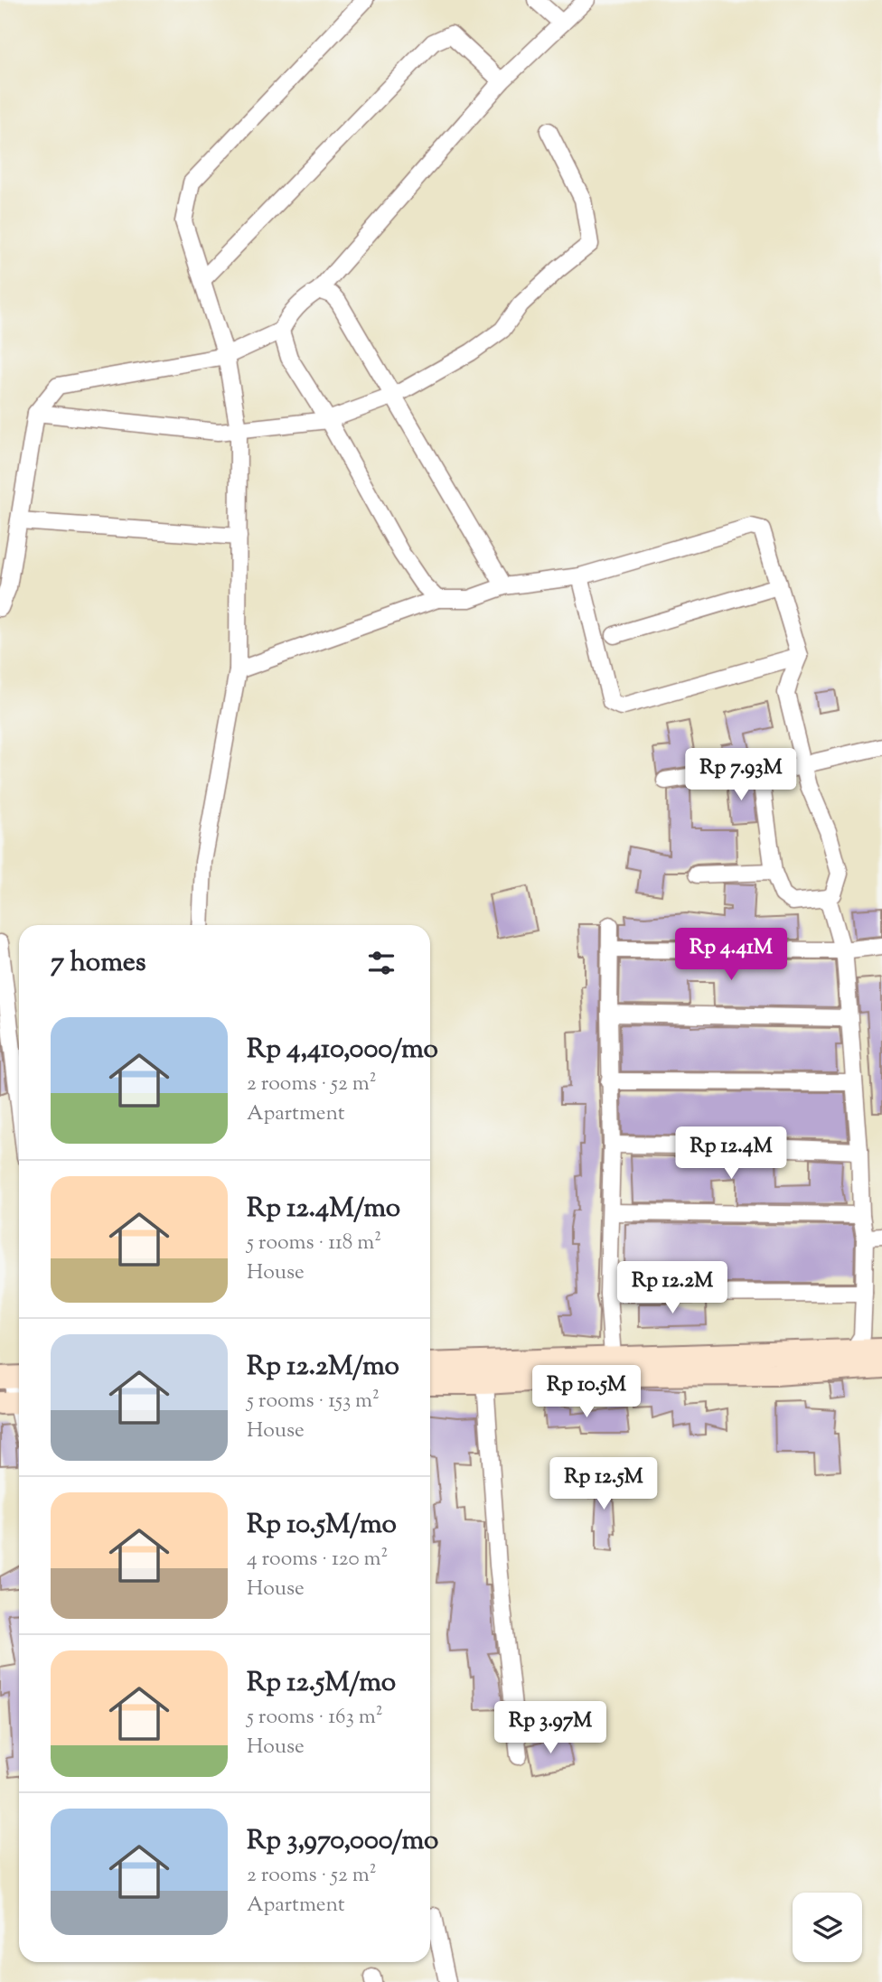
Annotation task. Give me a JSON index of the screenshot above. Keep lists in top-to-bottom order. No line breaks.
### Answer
{"page":{"price":["Rp 7.93M","Rp 4.41M","Rp 12.4M","Rp 12.2M","Rp 10.5M","Rp 12.5M","Rp 3.97M"],"heading":"7 homes","list":[{"name":"Rp 4,410,000/mo","note":"2 rooms · 52 m² · Apartment"},{"name":"Rp 12.4M/mo","note":"5 rooms · 118 m² · House"},{"name":"Rp 12.2M/mo","note":"5 rooms · 153 m² · House"},{"name":"Rp 10.5M/mo","note":"4 rooms · 120 m² · House"},{"name":"Rp 12.5M/mo","note":"5 rooms · 163 m² · House"},{"name":"Rp 3,970,000/mo","note":"2 rooms · 52 m² · Apartment"}]}}
